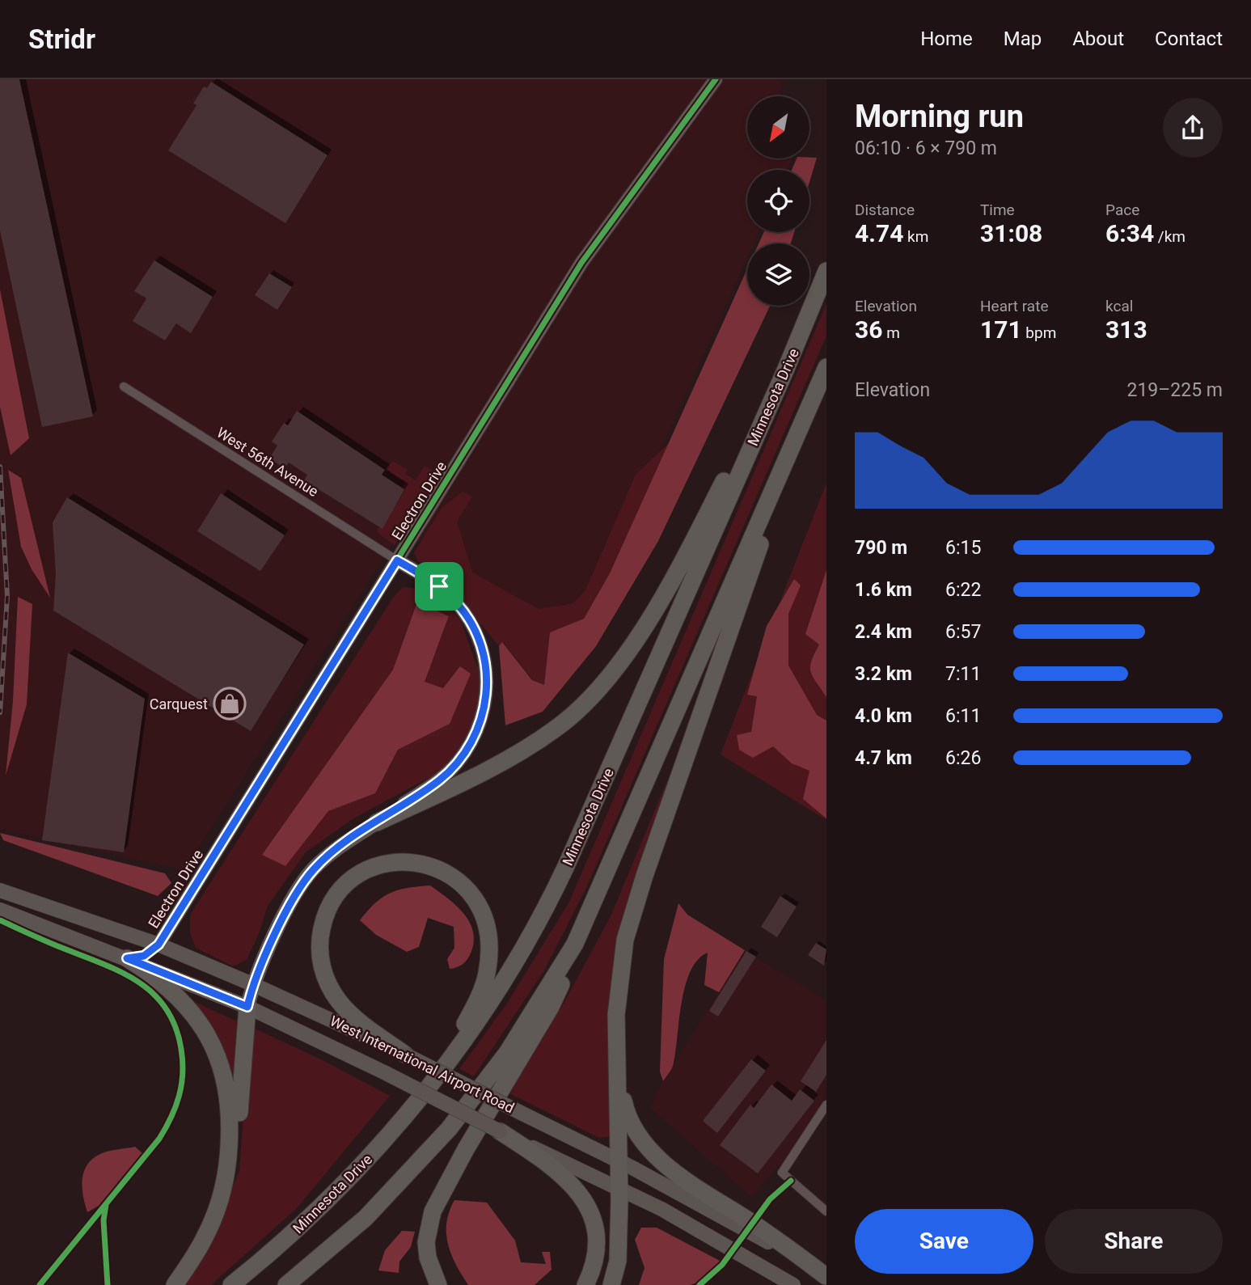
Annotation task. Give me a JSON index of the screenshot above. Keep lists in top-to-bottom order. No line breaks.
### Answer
{"streets":{"highway":["Minnesota Drive"],"main road":["West International Airport Road"],"street":["West 56th Avenue","Electron Drive"]},"crossings":[["West 56th Avenue","Electron Drive"],["Electron Drive","West International Airport Road"]],"places":{"shop":["Carquest"]},"north":"bottom left","page":{"header":"Stridr","nav":["Home","Map","About","Contact"],"heading":["Morning run","06:10 · 6 × 790 m"],"stats":[["Distance","4.74 km"],["Time","31:08"],["Pace","6:34 /km"],["Elevation","36 m"],["Heart rate","171 bpm"],["kcal","313"]],"chart":["Elevation","219–225 m"],"list":[{"name":"790 m","note":"6:15"},{"name":"1.6 km","note":"6:22"},{"name":"2.4 km","note":"6:57"},{"name":"3.2 km","note":"7:11"},{"name":"4.0 km","note":"6:11"},{"name":"4.7 km","note":"6:26"}],"buttons":["Save","Share"]}}
